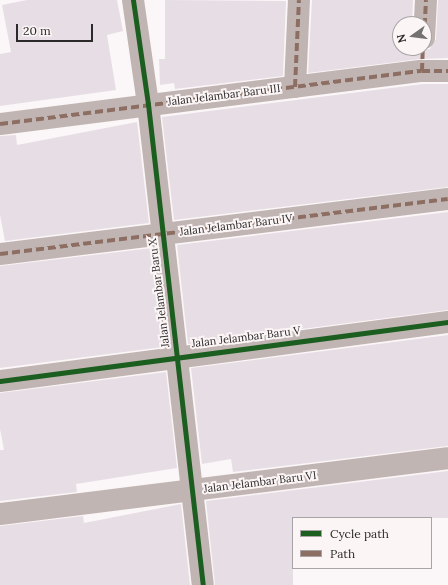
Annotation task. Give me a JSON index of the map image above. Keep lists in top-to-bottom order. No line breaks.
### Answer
{"streets":{"street":["Jalan Jelambar Baru III","Jalan Jelambar Baru IV","Jalan Jelambar Baru X","Jalan Jelambar Baru V","Jalan Jelambar Baru VI"]},"crossings":[["Jalan Jelambar Baru III","Jalan Jelambar Baru X"],["Jalan Jelambar Baru IV","Jalan Jelambar Baru X"],["Jalan Jelambar Baru X","Jalan Jelambar Baru V"],["Jalan Jelambar Baru X","Jalan Jelambar Baru VI"]],"legend":["Cycle path","Path"],"scale_bar":"20 m","north":"left"}
